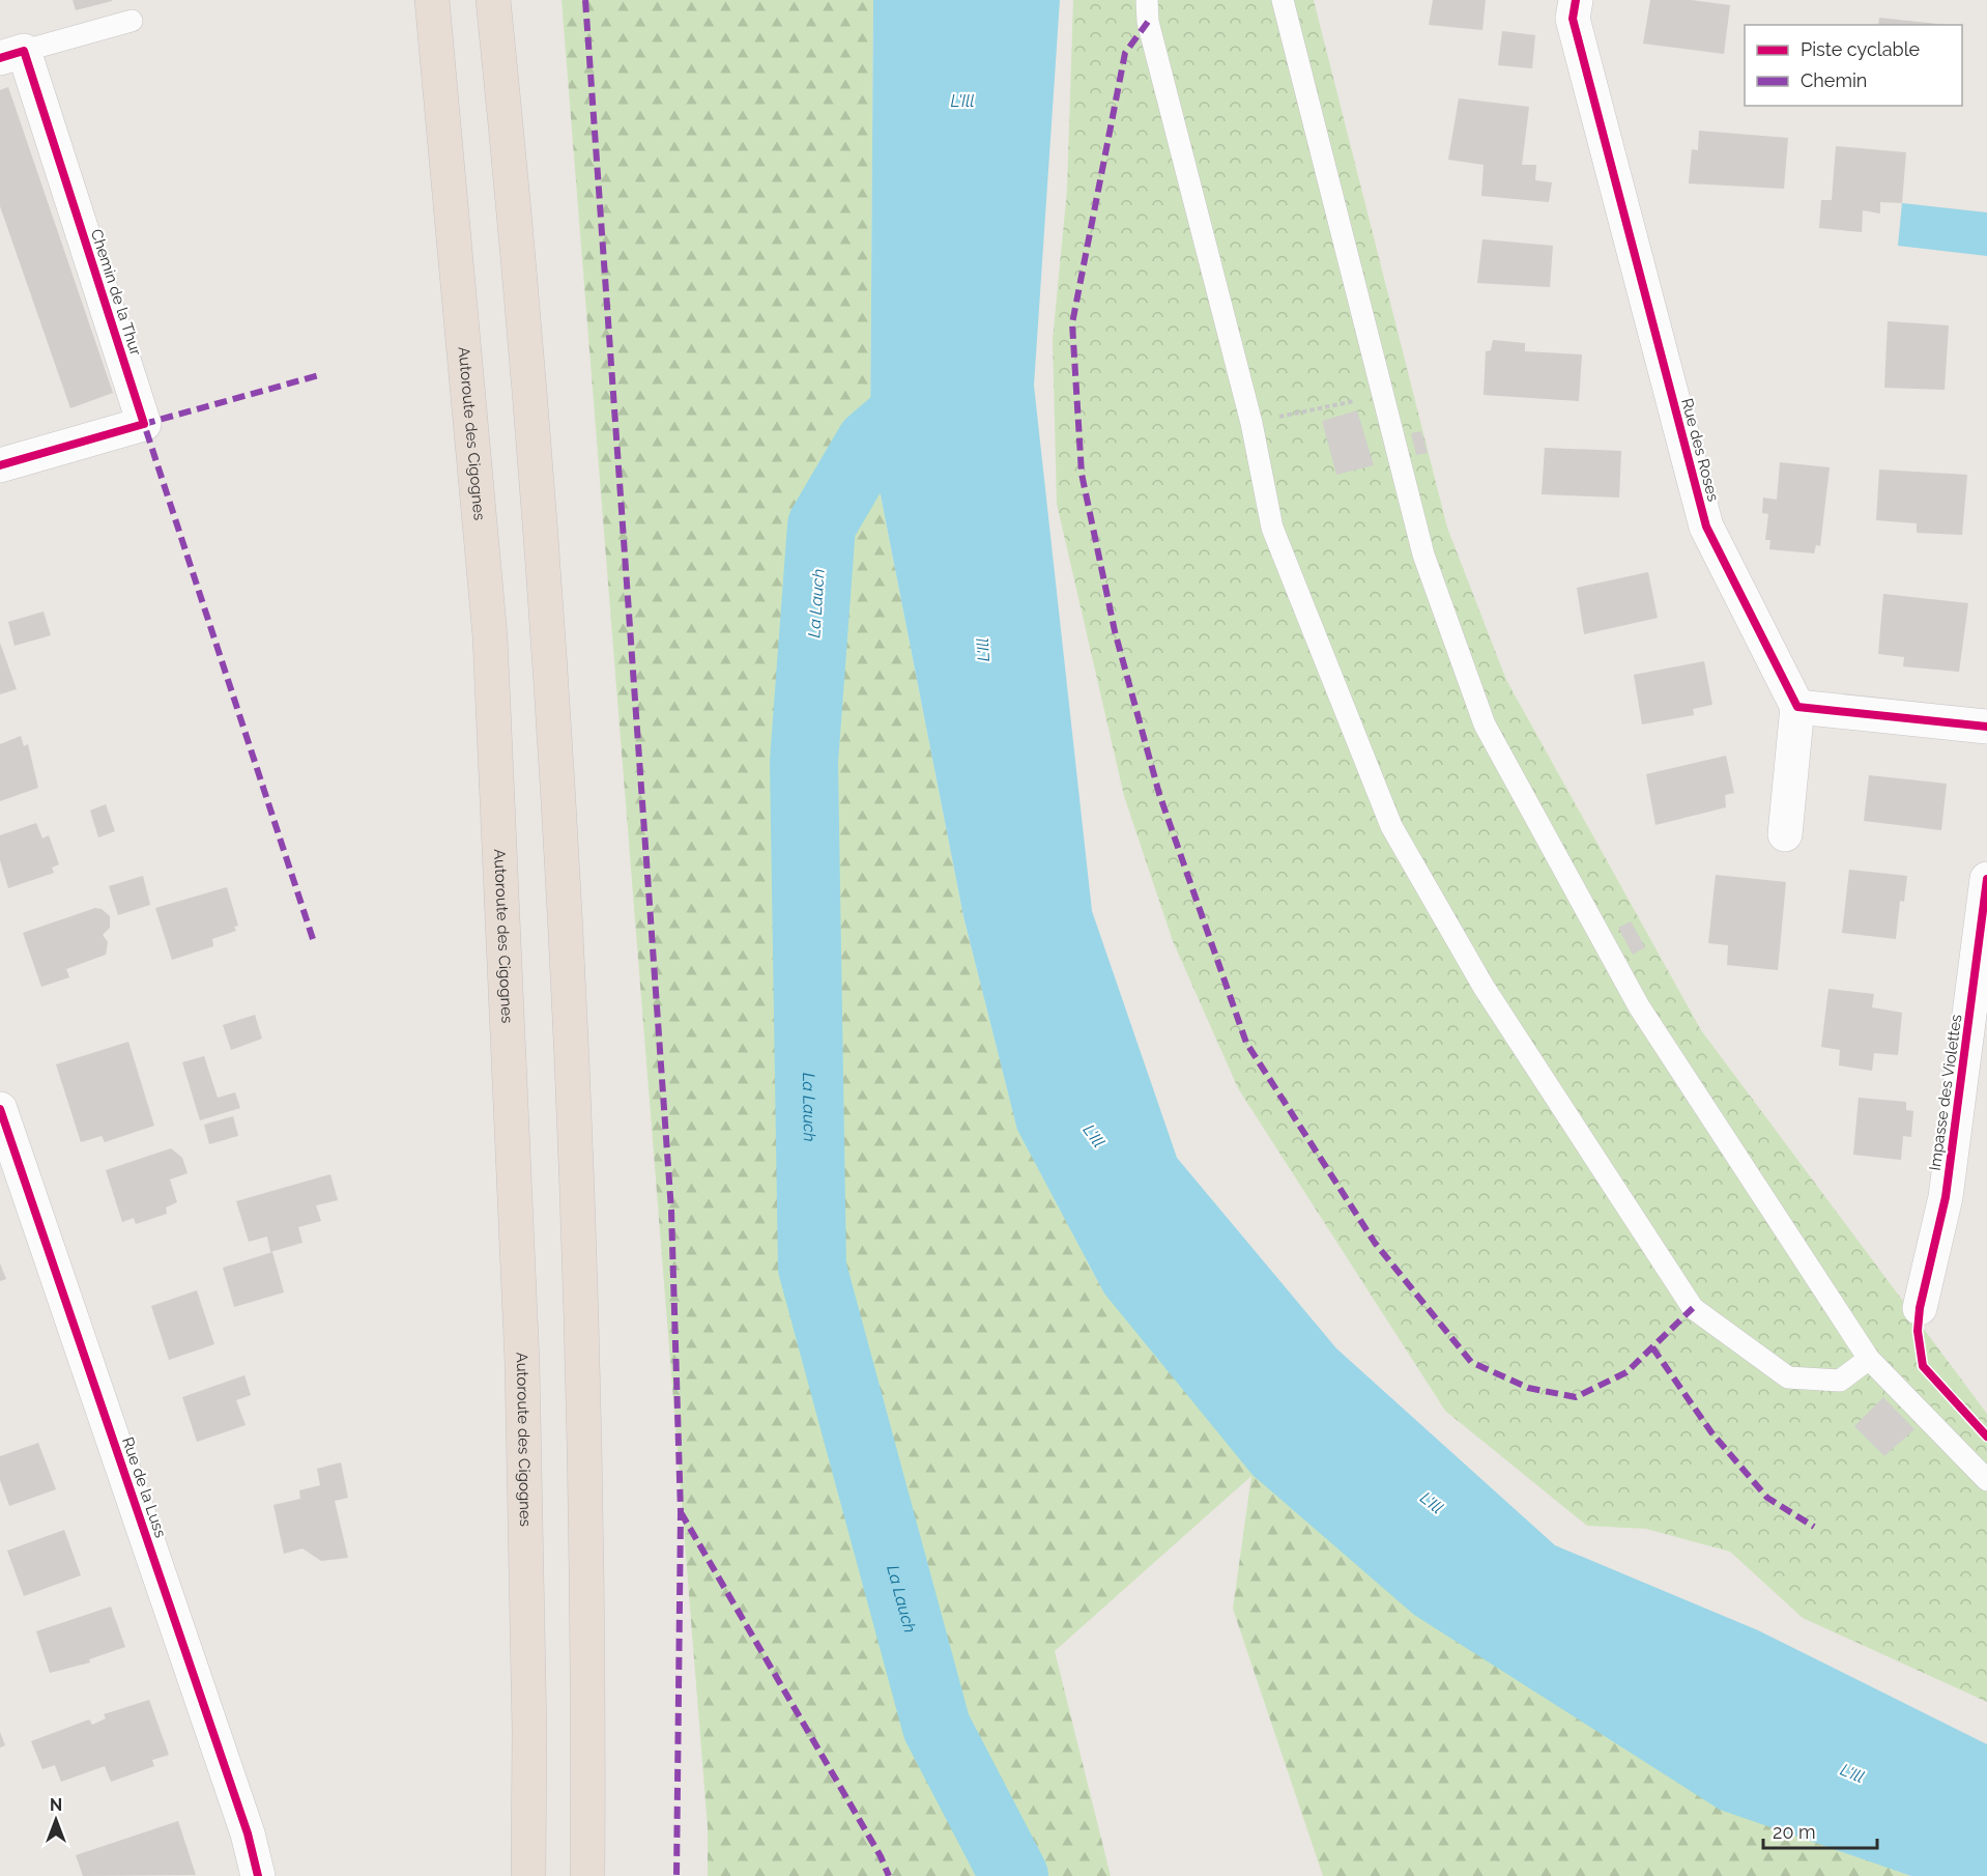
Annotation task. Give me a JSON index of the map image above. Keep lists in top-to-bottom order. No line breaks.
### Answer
{"streets":{"highway":["Autoroute des Cigognes"],"street":["Chemin de la Thur","Rue des Roses","Impasse des Violettes","Rue de la Luss"]},"water":["L'Ill","La Lauch"],"legend":["Piste cyclable","Chemin"],"scale_bar":"20 m","north":"top"}
